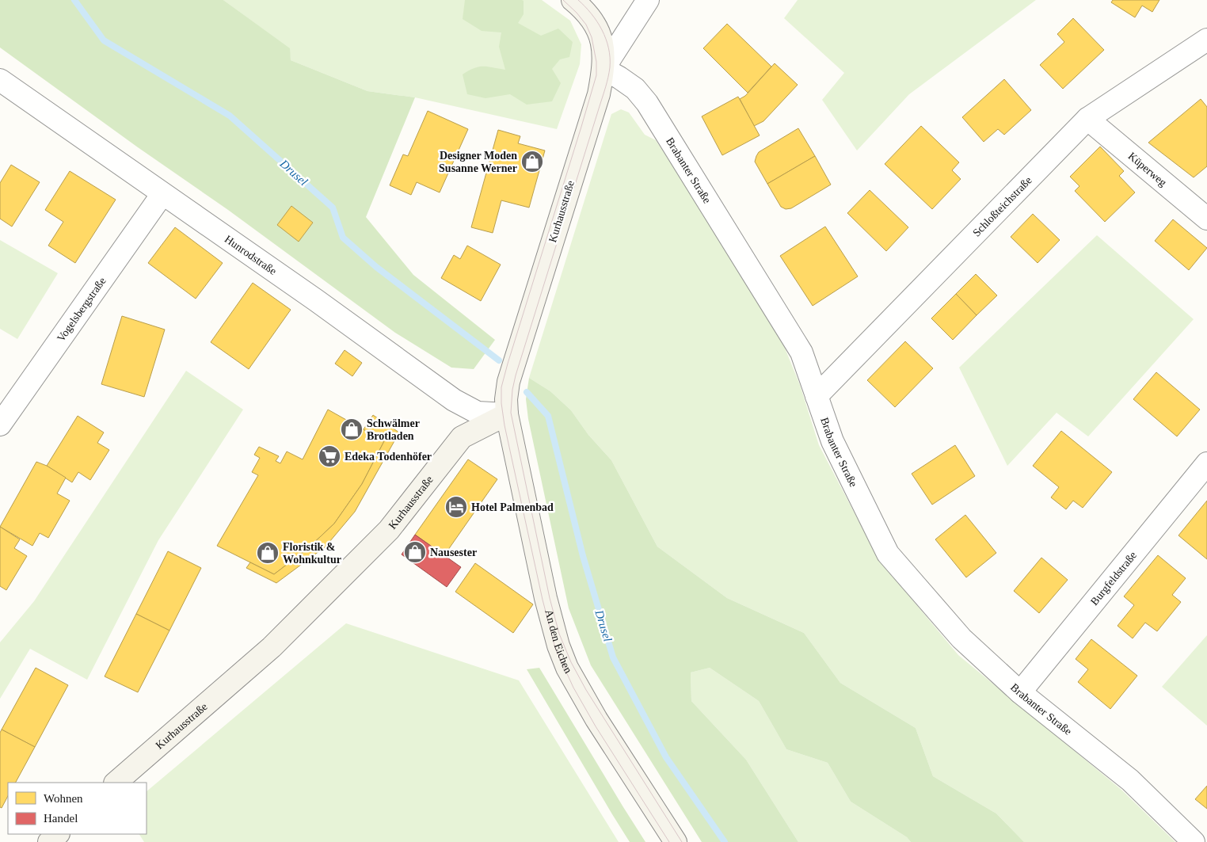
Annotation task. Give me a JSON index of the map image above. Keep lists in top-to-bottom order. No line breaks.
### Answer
{"streets":{"street":["Küperweg","Brabanter Straße","Schloßteichstraße","Kurhausstraße","Hunrodstraße","Vogelsbergstraße","Burgfeldstraße","An den Eichen"]},"crossings":[["Küperweg","Schloßteichstraße"],["Brabanter Straße","Schloßteichstraße"],["Brabanter Straße","Kurhausstraße"],["Brabanter Straße","Burgfeldstraße"],["Kurhausstraße","Hunrodstraße"],["Kurhausstraße","An den Eichen"],["Hunrodstraße","Vogelsbergstraße"],["Hunrodstraße","An den Eichen"]],"water":["Drusel"],"places":{"shop":["Designer Moden Susanne Werner","Schwälmer Brotladen","Nausester","Floristik & Wohnkultur"],"supermarket":["Edeka Todenhöfer"],"hotel":["Hotel Palmenbad"]},"legend":["Wohnen","Handel"]}
